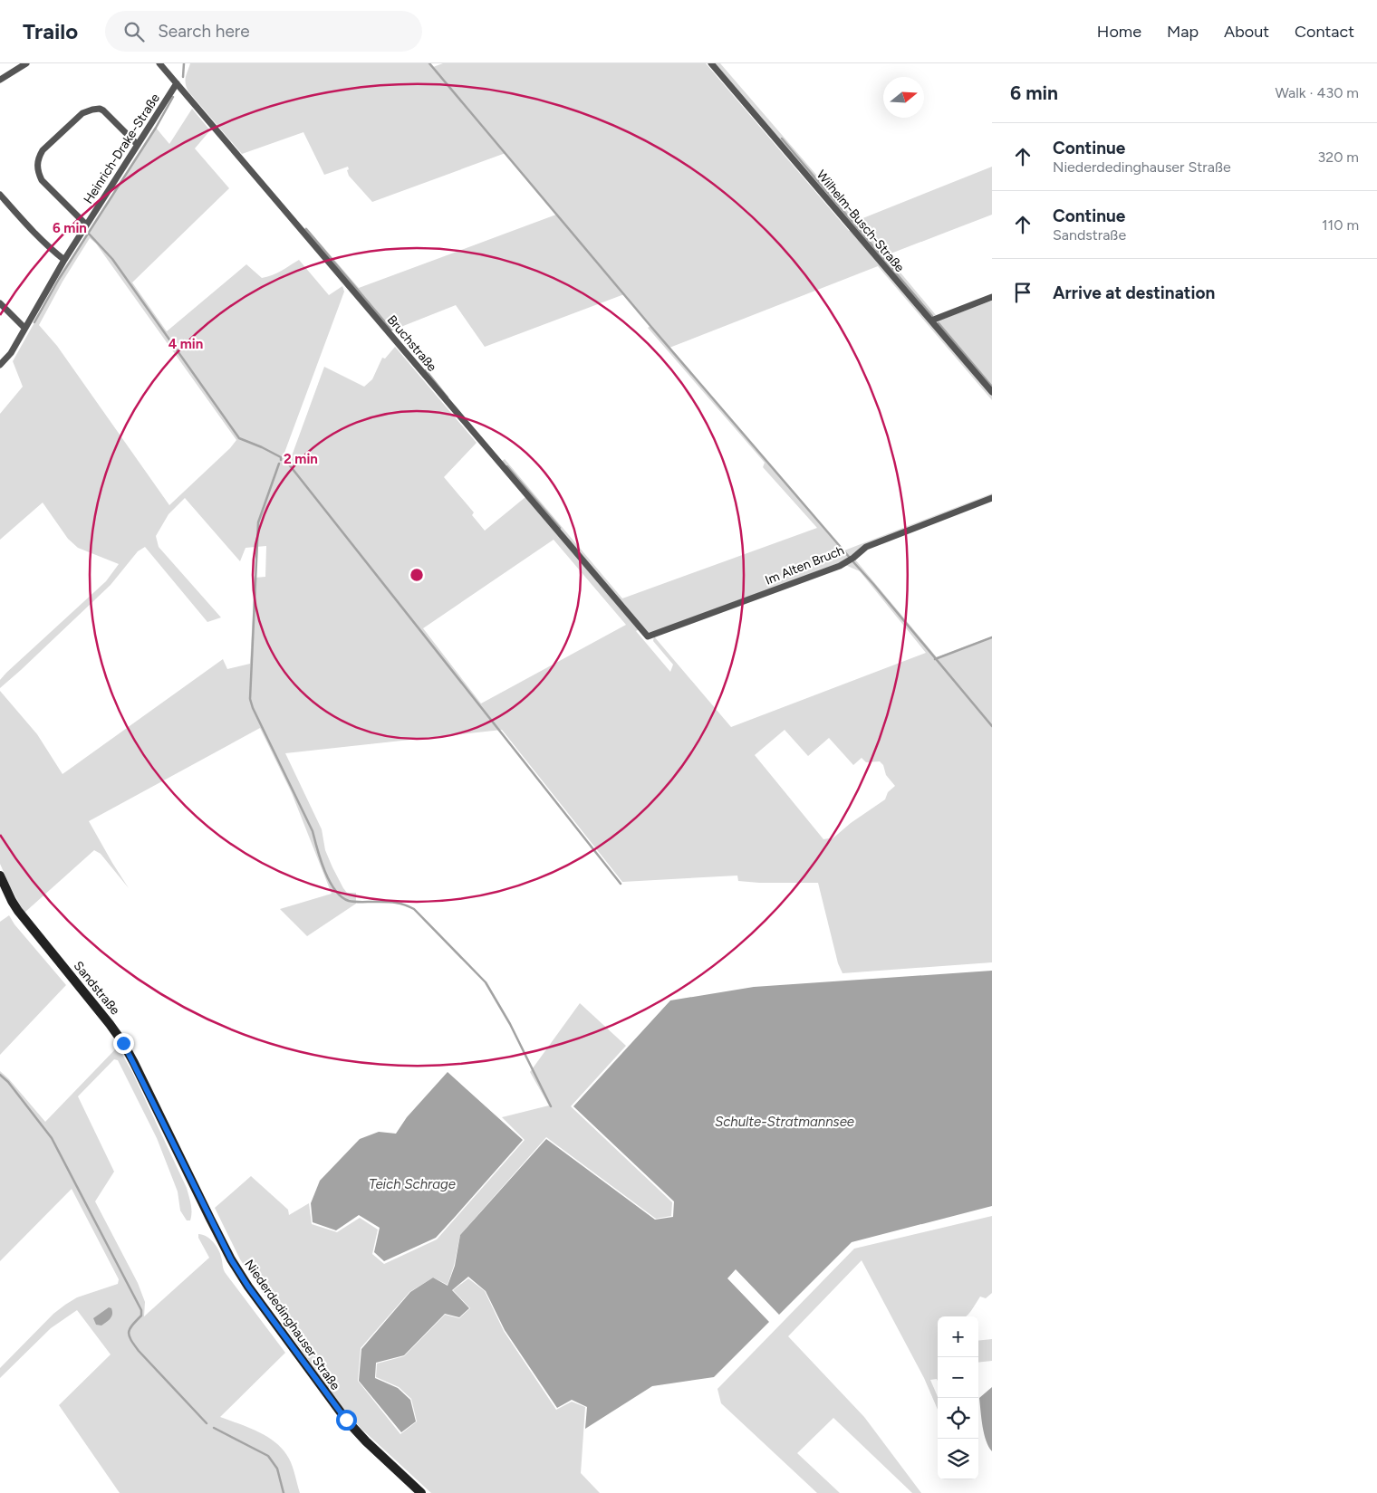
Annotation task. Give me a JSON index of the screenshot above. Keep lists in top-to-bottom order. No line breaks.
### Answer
{"streets":{"main road":["Sandstraße","Niederdedinghauser Straße"],"street":["Heinrich-Drake-Straße","Wilhelm-Busch-Straße","Bruchstraße","Im Alten Bruch"]},"crossings":[["Heinrich-Drake-Straße","Bruchstraße"],["Bruchstraße","Im Alten Bruch"],["Sandstraße","Niederdedinghauser Straße"]],"water":["Schulte-Stratmannsee","Teich Schrage"],"north":"right","page":{"header":"Trailo","search":"Search here","nav":["Home","Map","About","Contact"],"heading":["6 min","Walk · 430 m"],"list":[["Continue","Niederdedinghauser Straße","320 m"],["Continue","Sandstraße","110 m"],"Arrive at destination"],"map_buttons":["+","−"]},"rings":["6 min","4 min","2 min"]}
